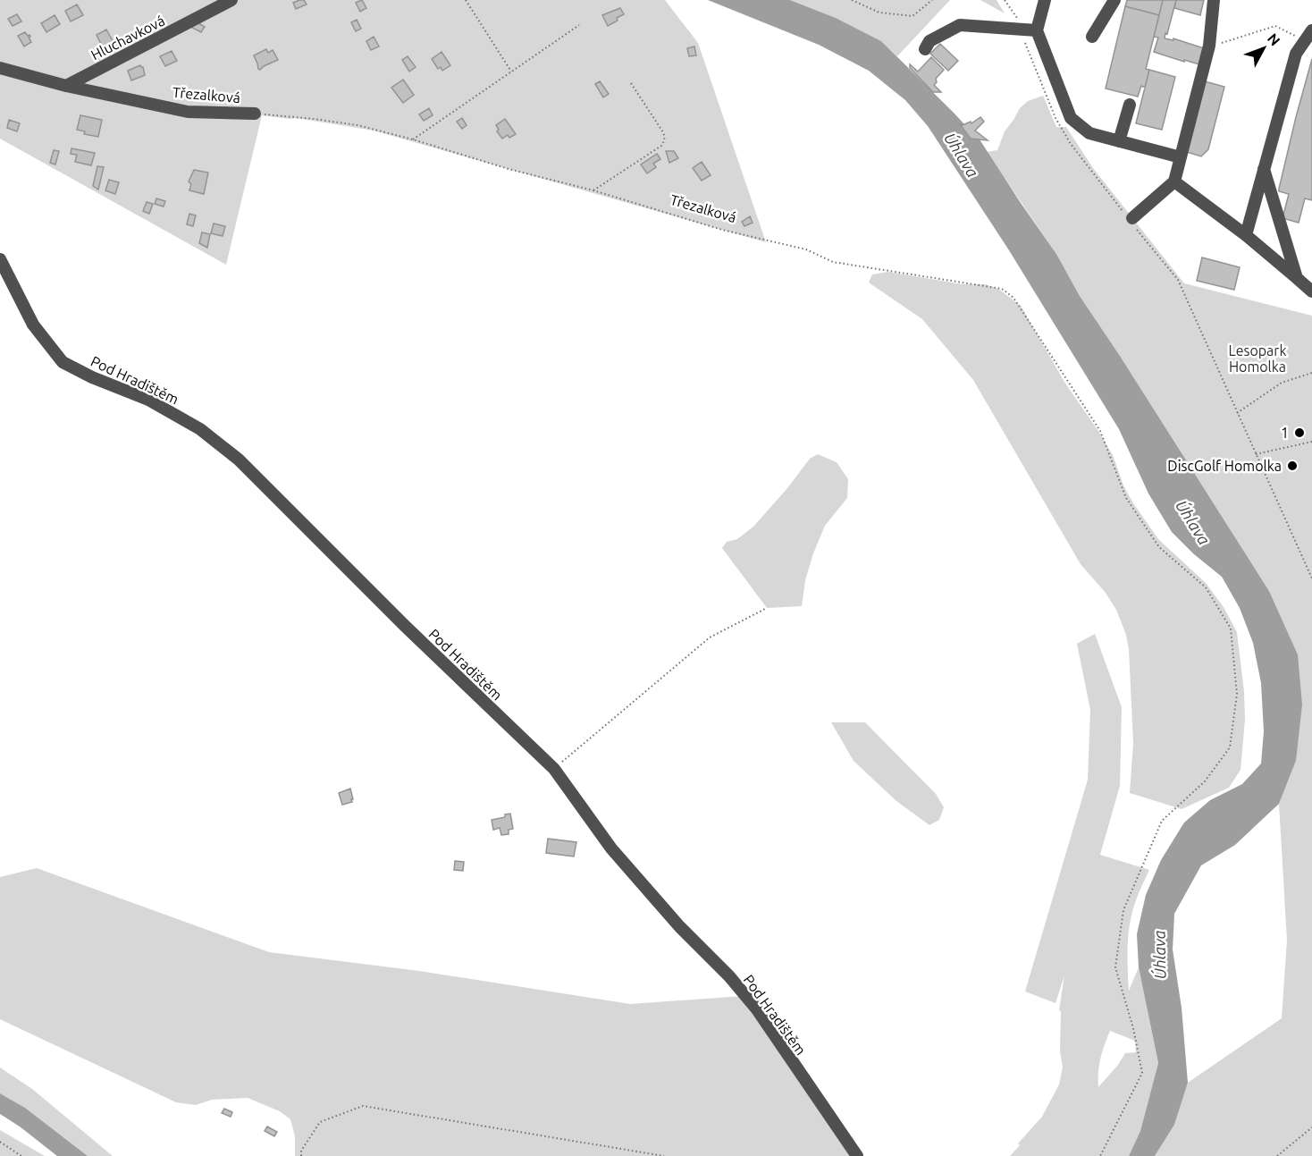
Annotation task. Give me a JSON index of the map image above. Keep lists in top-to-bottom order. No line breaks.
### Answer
{"streets":{"street":["Hluchavková","Třezalková","Pod Hradištěm"]},"crossings":[["Hluchavková","Třezalková"]],"water":["Úhlava"],"parks":["Lesopark Homolka"],"places":["1","DiscGolf Homolka"],"north":"top right"}
